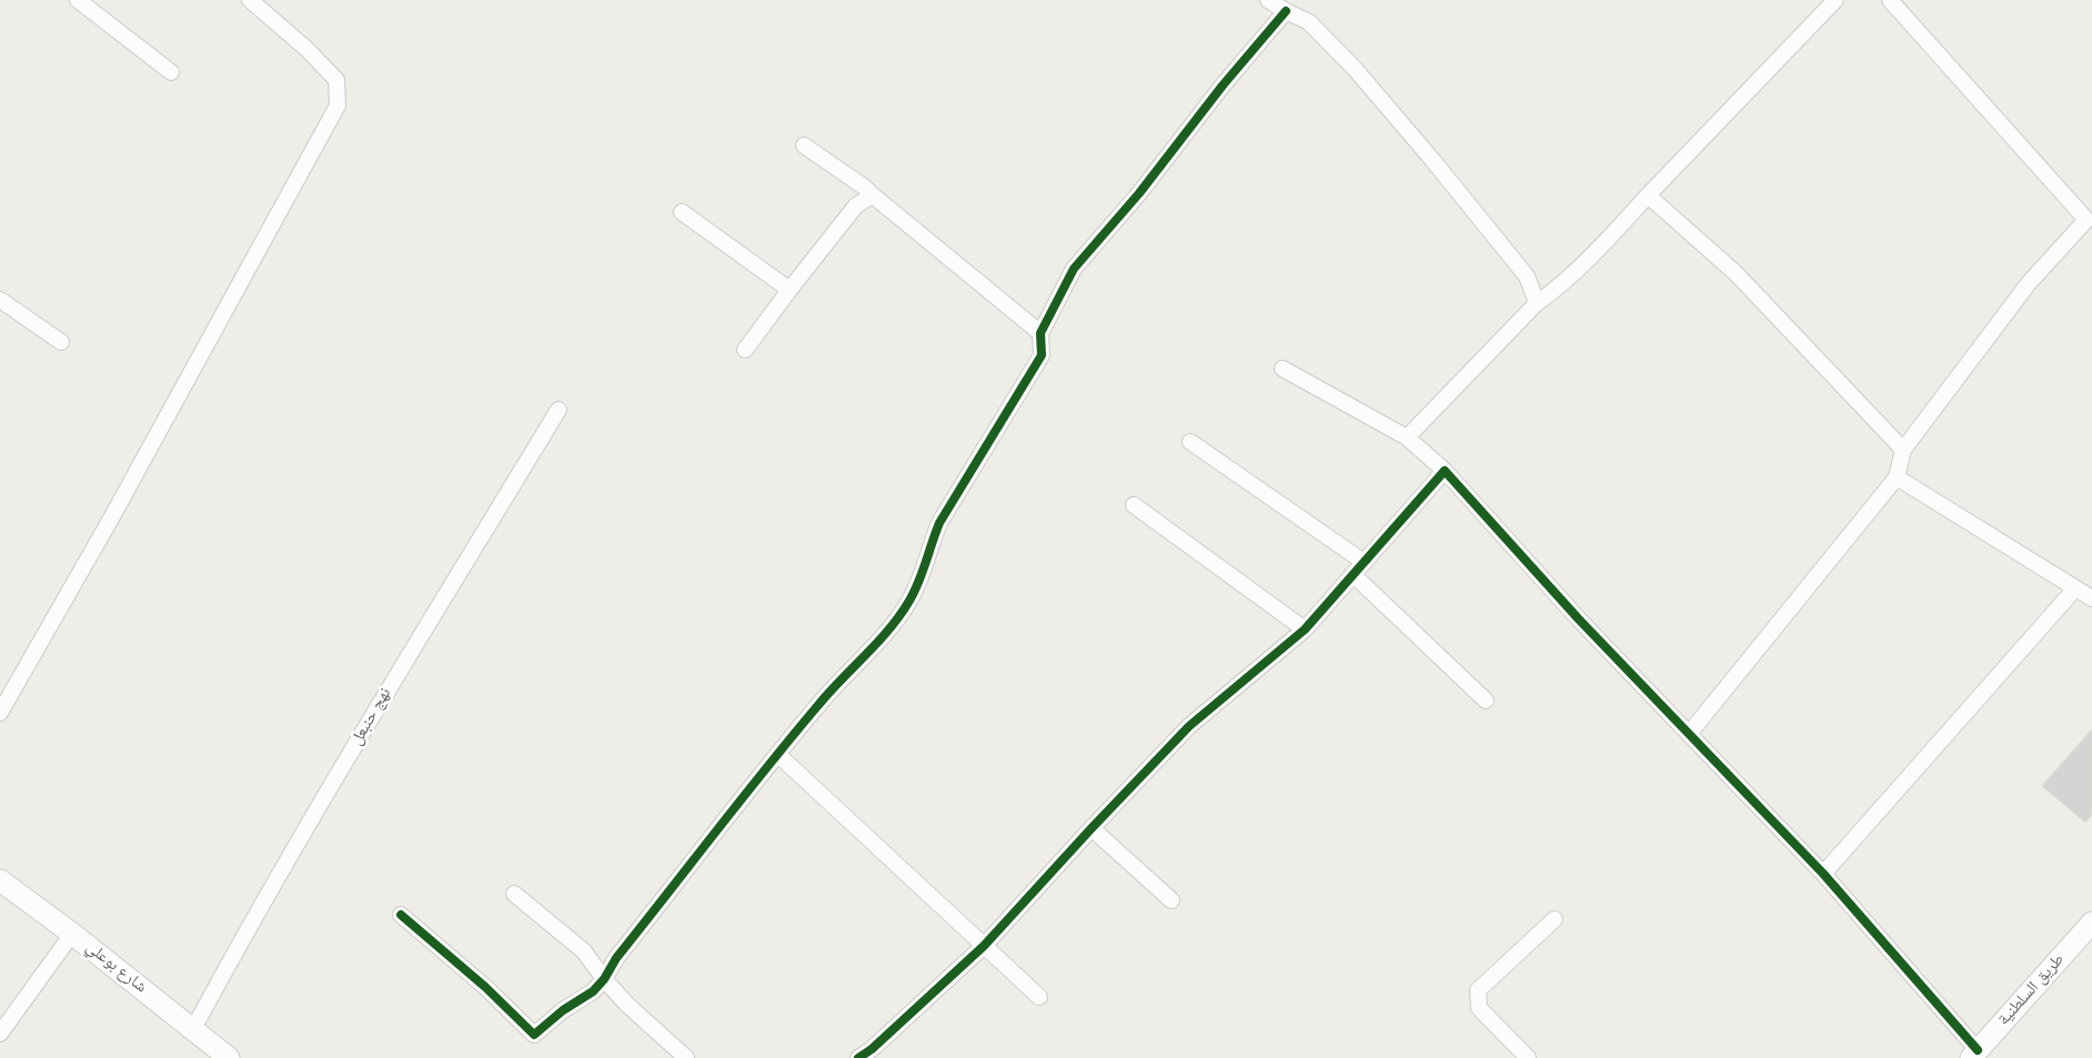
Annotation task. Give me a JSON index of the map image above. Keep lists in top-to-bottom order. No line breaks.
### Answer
{"streets":{"street":["نهج حنبعل","شارع بوعلي","طريق السلطنية"]},"crossings":[["نهج حنبعل","شارع بوعلي"]]}
